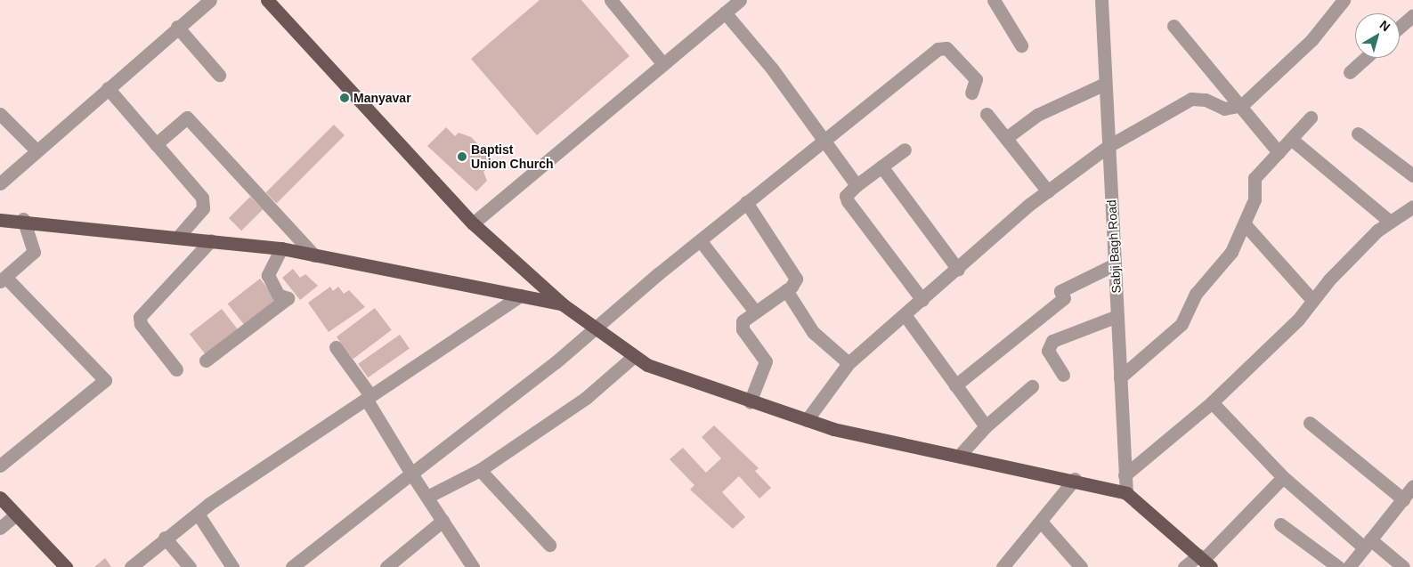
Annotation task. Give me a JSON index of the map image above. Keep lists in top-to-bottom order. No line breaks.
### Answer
{"streets":{"street":["Sabji Bagh Road"]},"places":["Manyavar","Baptist Union Church"],"north":"top right"}
